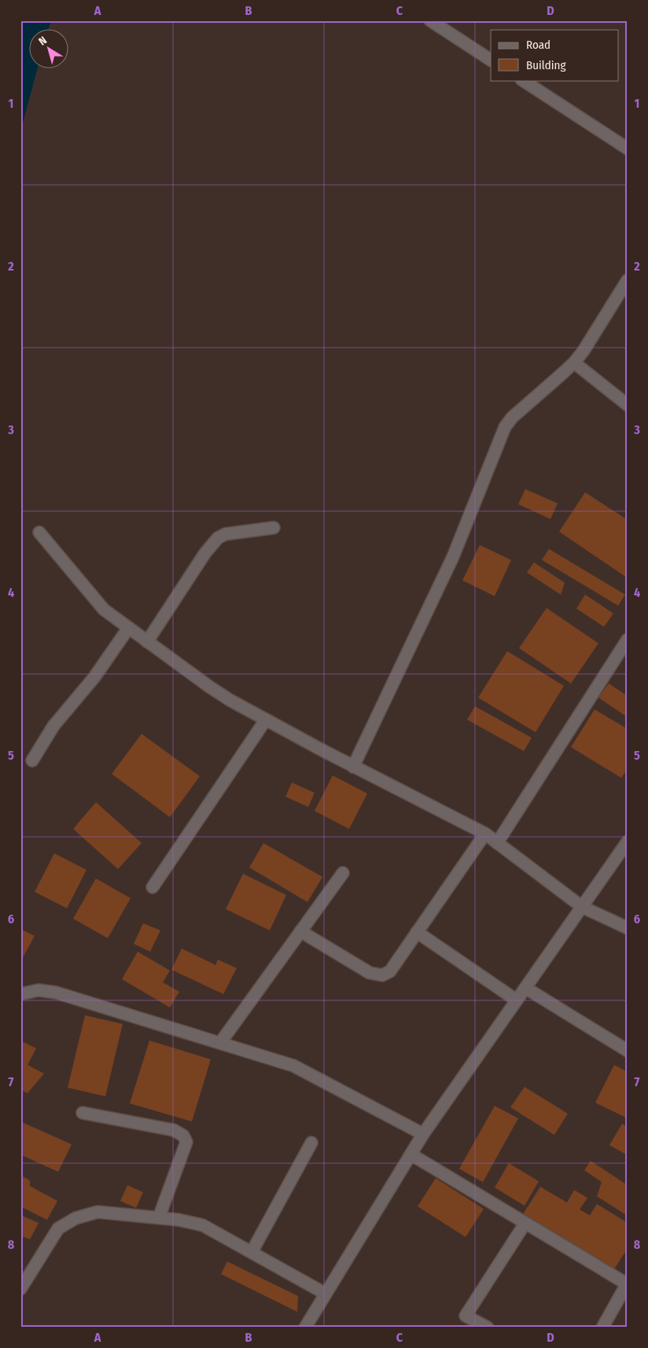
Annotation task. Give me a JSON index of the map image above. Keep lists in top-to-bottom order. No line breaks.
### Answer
{"legend":["Road","Building"],"north":"top left","grid":{"columns":["A","B","C","D"],"rows":["1","2","3","4","5","6","7","8"]}}
